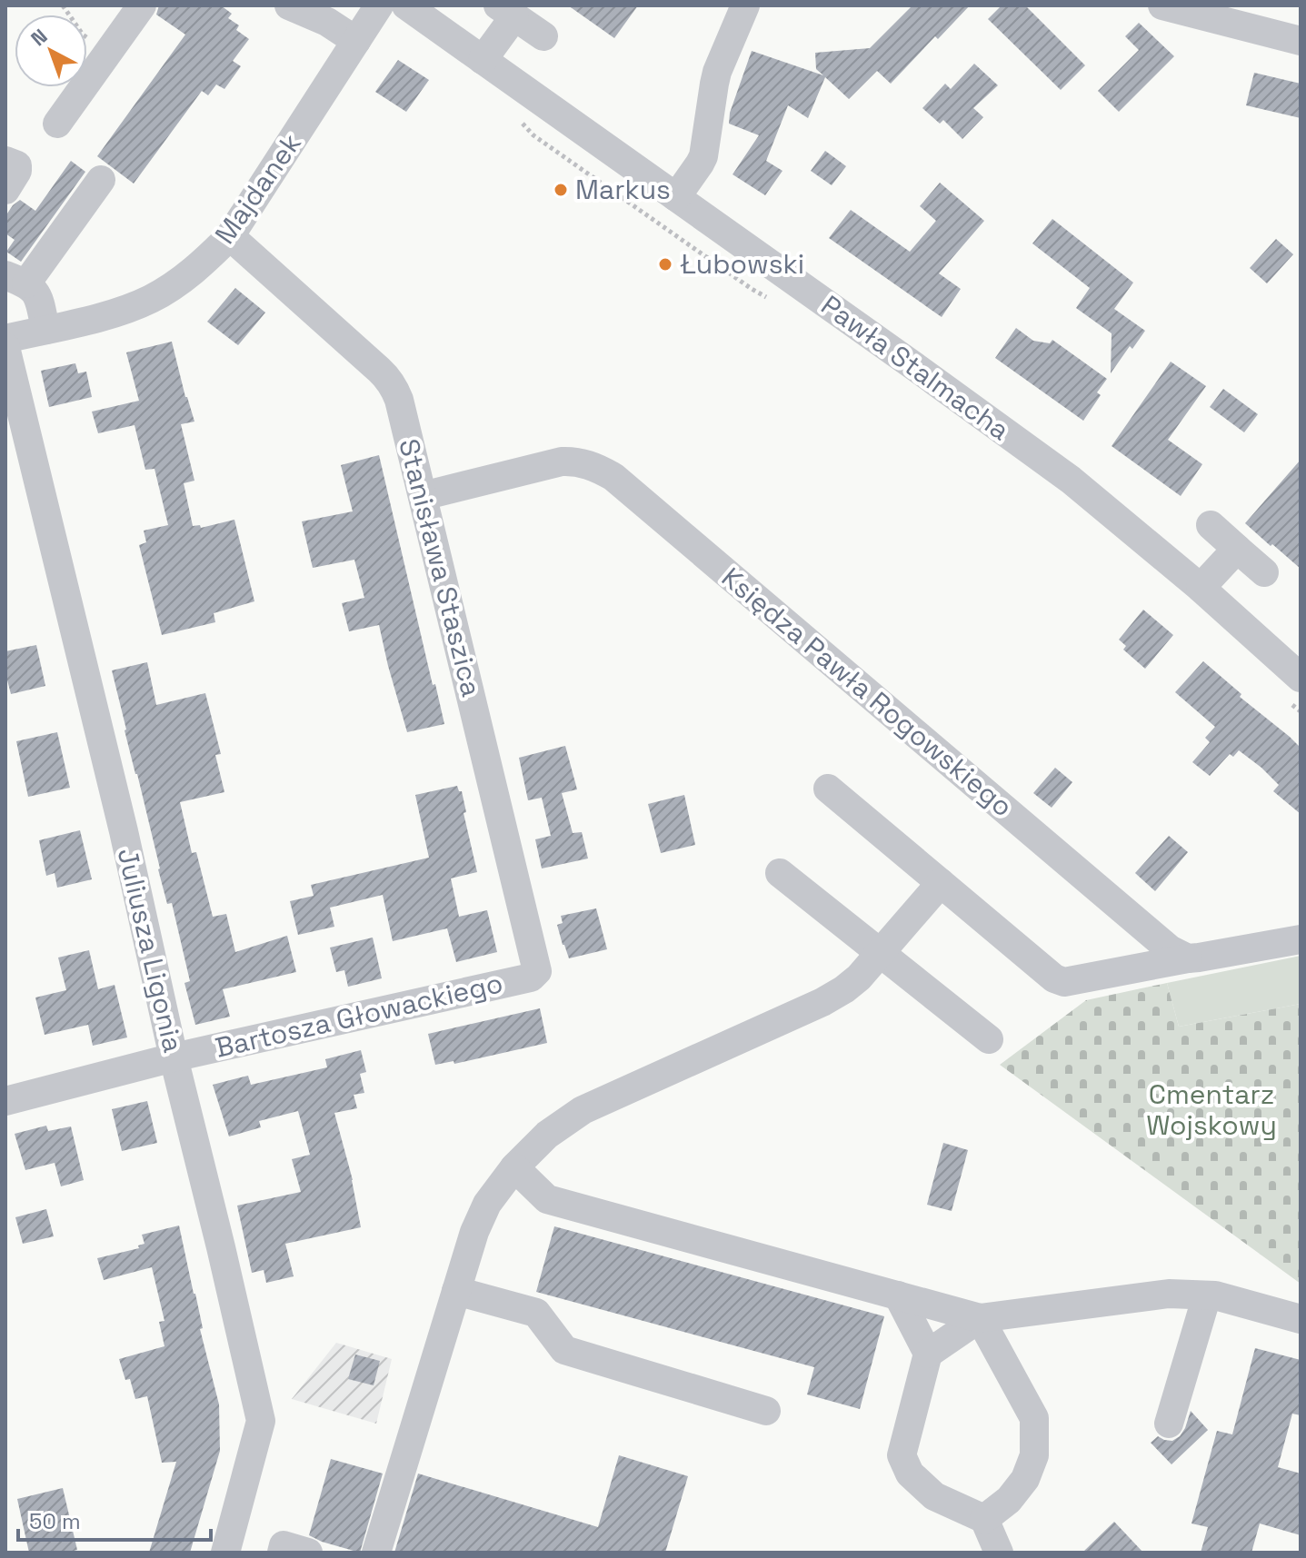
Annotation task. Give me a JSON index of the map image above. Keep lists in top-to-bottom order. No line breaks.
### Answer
{"streets":{"street":["Majdanek","Pawła Stalmacha","Stanisława Staszica","Księdza Pawła Rogowskiego","Juliusza Ligonia","Bartosza Głowackiego"]},"crossings":[["Majdanek","Stanisława Staszica"],["Stanisława Staszica","Księdza Pawła Rogowskiego"],["Stanisława Staszica","Bartosza Głowackiego"],["Juliusza Ligonia","Bartosza Głowackiego"]],"parks":["Cmentarz Wojskowy"],"places":["Markus","Łubowski"],"scale_bar":"50 m","north":"top left"}
